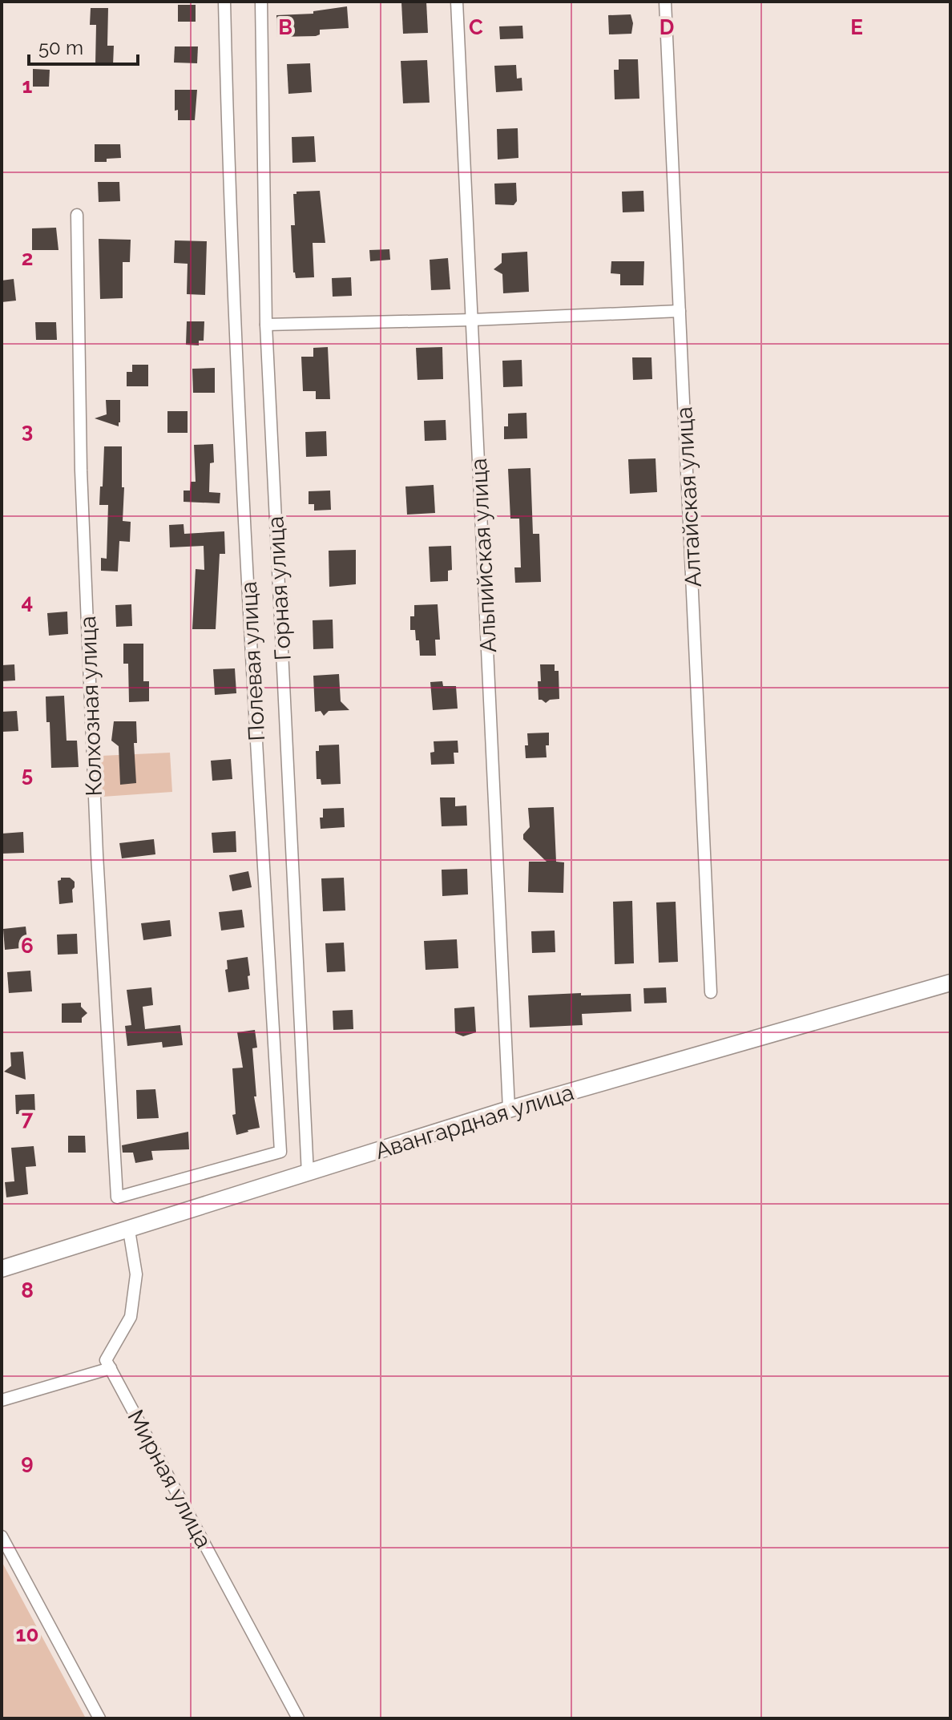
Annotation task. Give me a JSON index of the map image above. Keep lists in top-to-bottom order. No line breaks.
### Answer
{"streets":{"main road":["Авангардная улица"],"street":["Алтайская улица","Альпийская улица","Горная улица","Полевая улица","Колхозная улица","Мирная улица"]},"crossings":[["Альпийская улица","Авангардная улица"],["Горная улица","Авангардная улица"],["Полевая улица","Колхозная улица"]],"scale_bar":"50 m","grid":{"columns":["B","C","D","E"],"rows":["1","2","3","4","5","6","7","8","9","10"]}}
